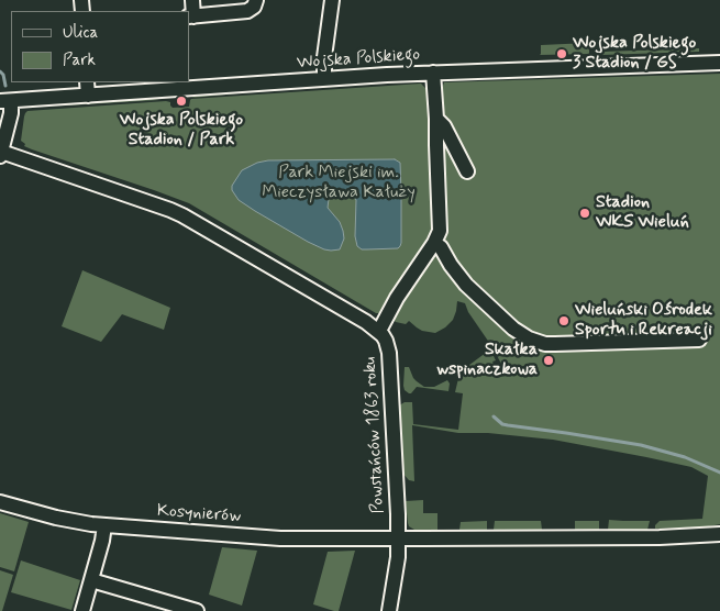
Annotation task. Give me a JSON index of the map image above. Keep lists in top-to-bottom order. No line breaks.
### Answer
{"streets":{"street":["Wojska Polskiego","Powstańców 1863 roku","Kosynierów"]},"crossings":[["Powstańców 1863 roku","Kosynierów"]],"parks":["Park Miejski im. Mieczysława Kałuży"],"places":["Wojska Polskiego 3 Stadion / GS","Wojska Polskiego Stadion / Park","Stadion WKS Wieluń","Wieluński Ośrodek Sportu i Rekreacji","Skałka wspinaczkowa"],"legend":["Ulica","Park"]}
